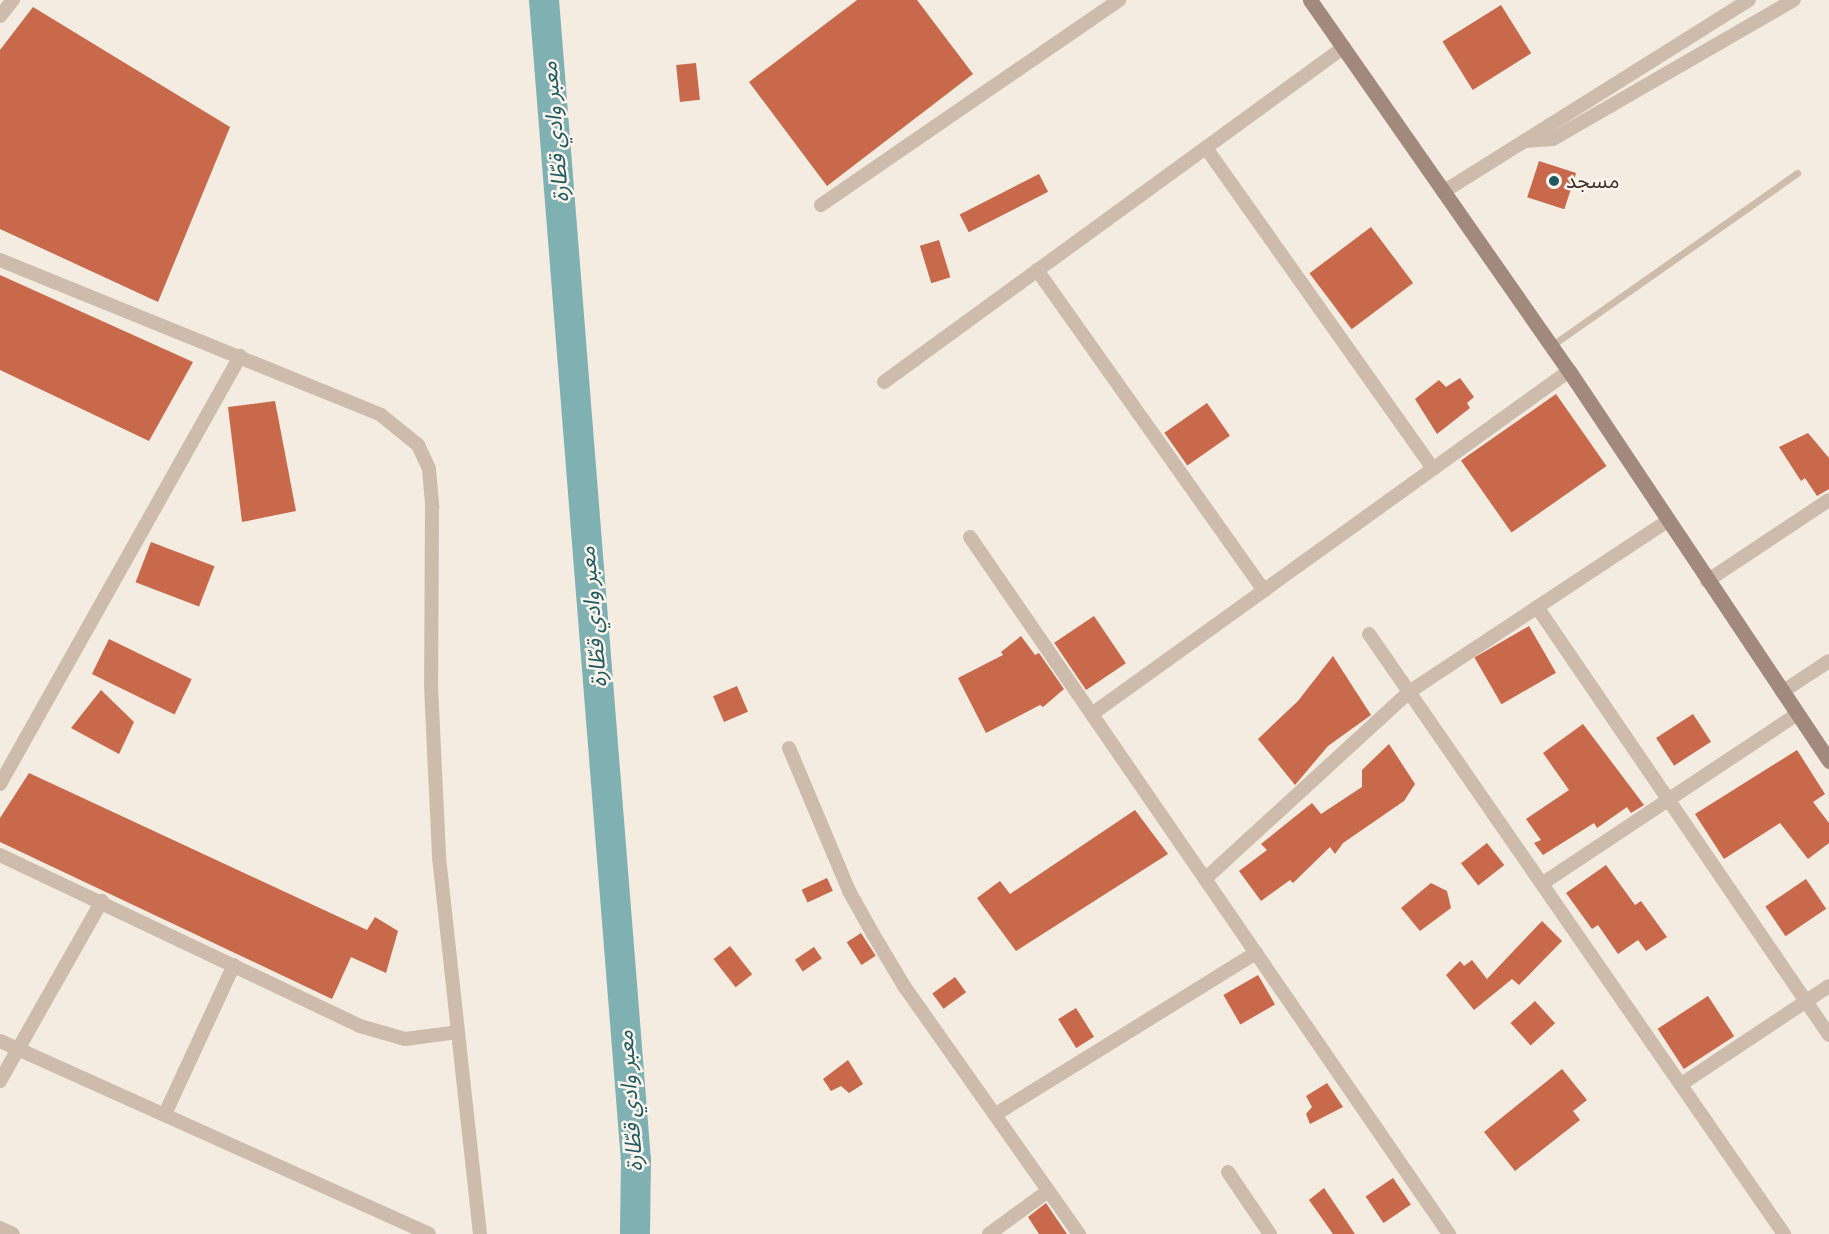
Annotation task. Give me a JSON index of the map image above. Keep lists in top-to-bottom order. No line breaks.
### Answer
{"water":["معبر وادي قطّارة"],"places":["مسجد"]}
